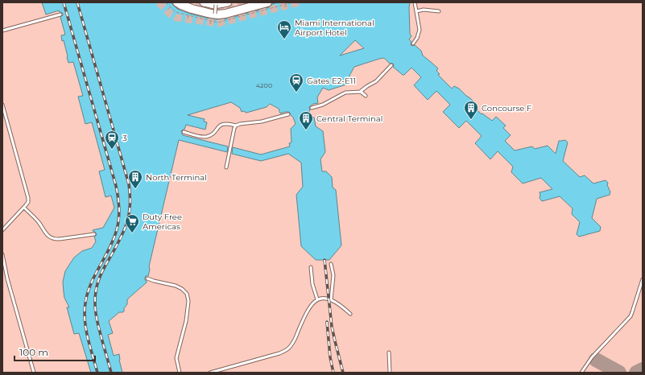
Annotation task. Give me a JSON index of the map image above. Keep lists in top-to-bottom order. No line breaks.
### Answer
{"places":{"hotel":["Miami International Airport Hotel"],"station":["Gates E2-E11","3"],"building":["Concourse F","Central Terminal","North Terminal"],"supermarket":["Duty Free Americas"]},"house_numbers":["4200"],"scale_bar":"100 m"}
